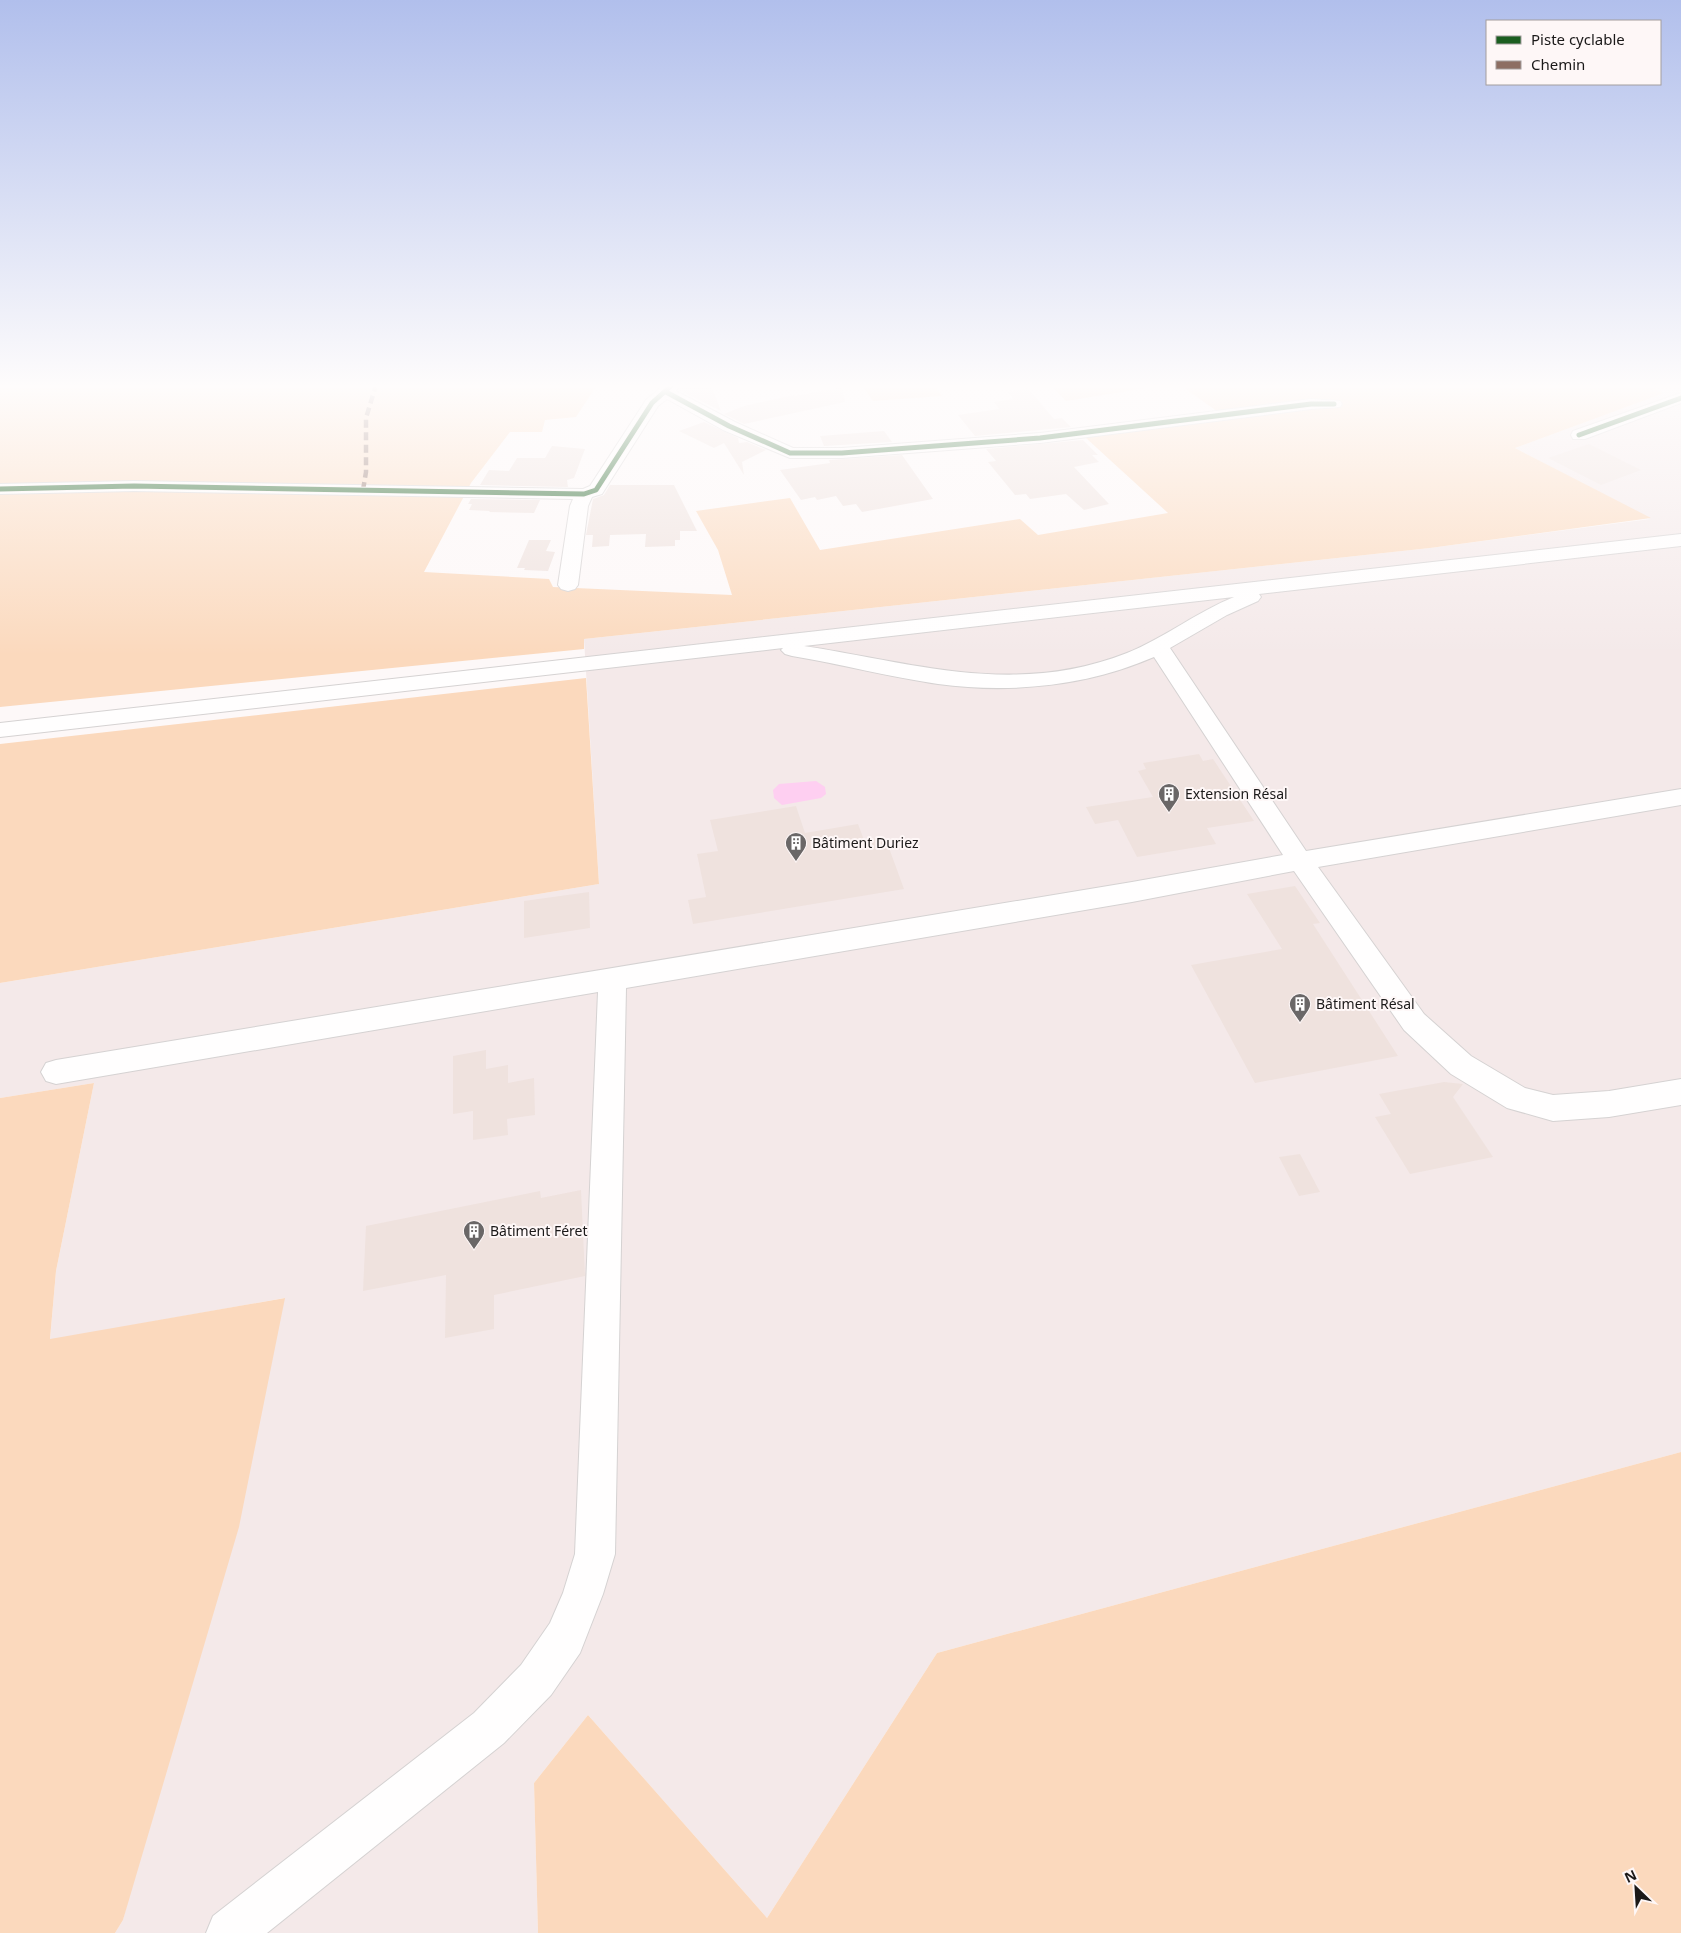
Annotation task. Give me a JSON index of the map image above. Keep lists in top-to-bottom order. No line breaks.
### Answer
{"places":{"building":["Extension Résal","Bâtiment Duriez","Bâtiment Résal","Bâtiment Féret"]},"legend":["Piste cyclable","Chemin"],"north":"top left"}
